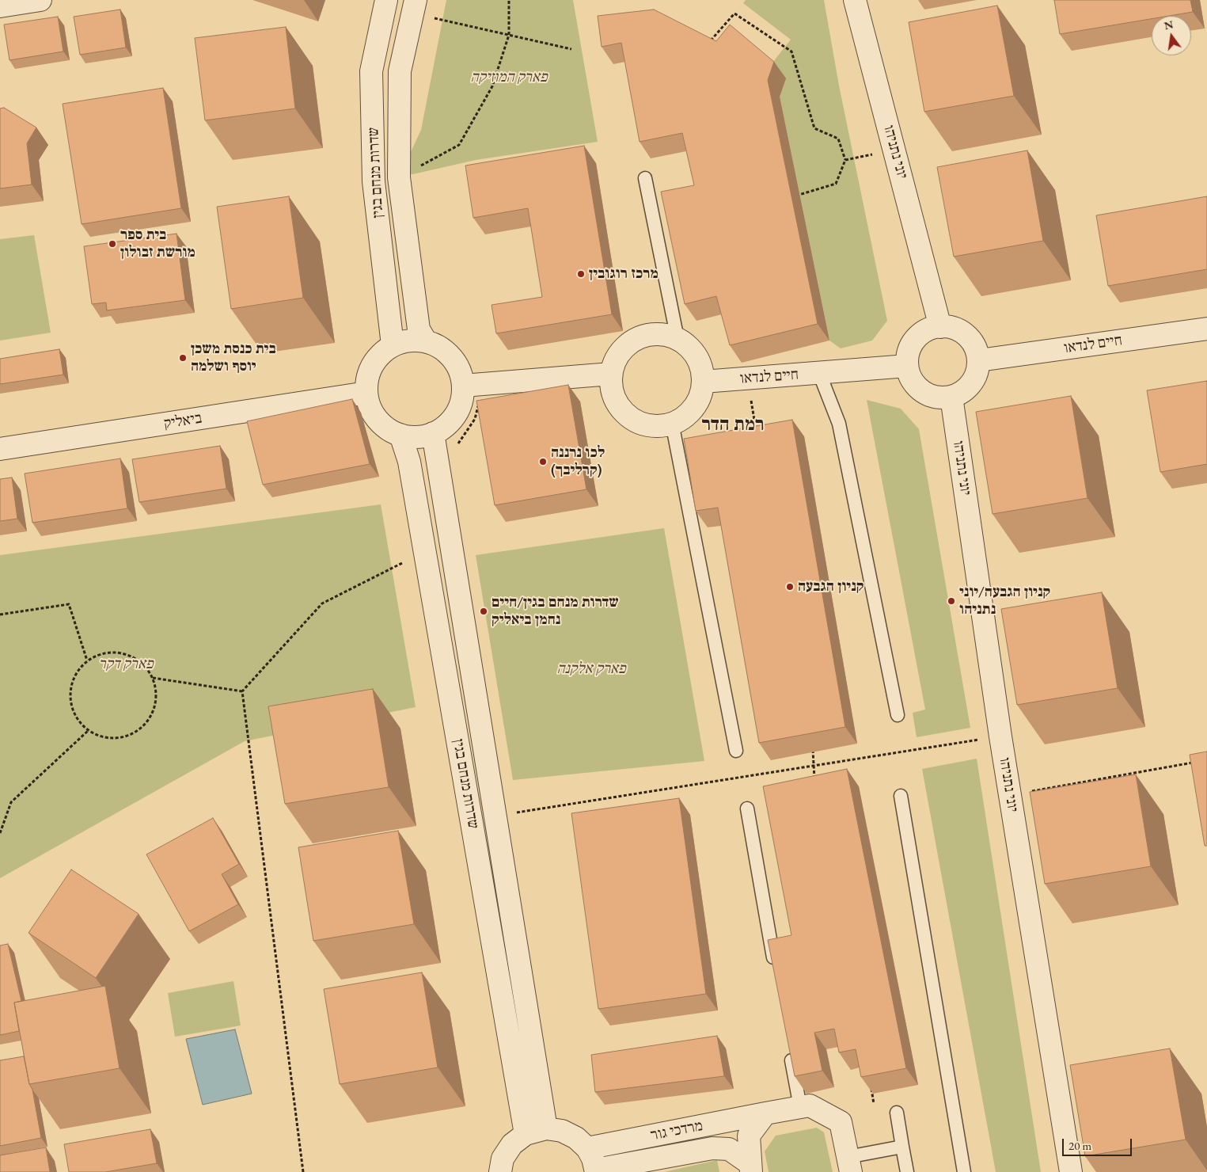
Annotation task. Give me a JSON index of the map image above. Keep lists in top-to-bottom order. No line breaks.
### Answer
{"streets":{"street":["יוני נתניהו","שדרות מנחם בגין","חיים לנדאו","ביאליק","מרדכי גור"]},"crossings":[["יוני נתניהו","חיים לנדאו"],["שדרות מנחם בגין","ביאליק"]],"districts":["רמת הדר"],"parks":["פארק המוזיקה","פארק דקר","פארק אלקנה"],"places":["בית ספר מורשת זבולון","מרכז רוגובין","בית כנסת משכן יוסף ושלמה","לכו נרננה (קרליבך)","קניון הגבעה","קניון הגבעה/יוני נתניהו","שדרות מנחם בגין/חיים נחמן ביאליק"],"scale_bar":"20 m","north":"top"}
